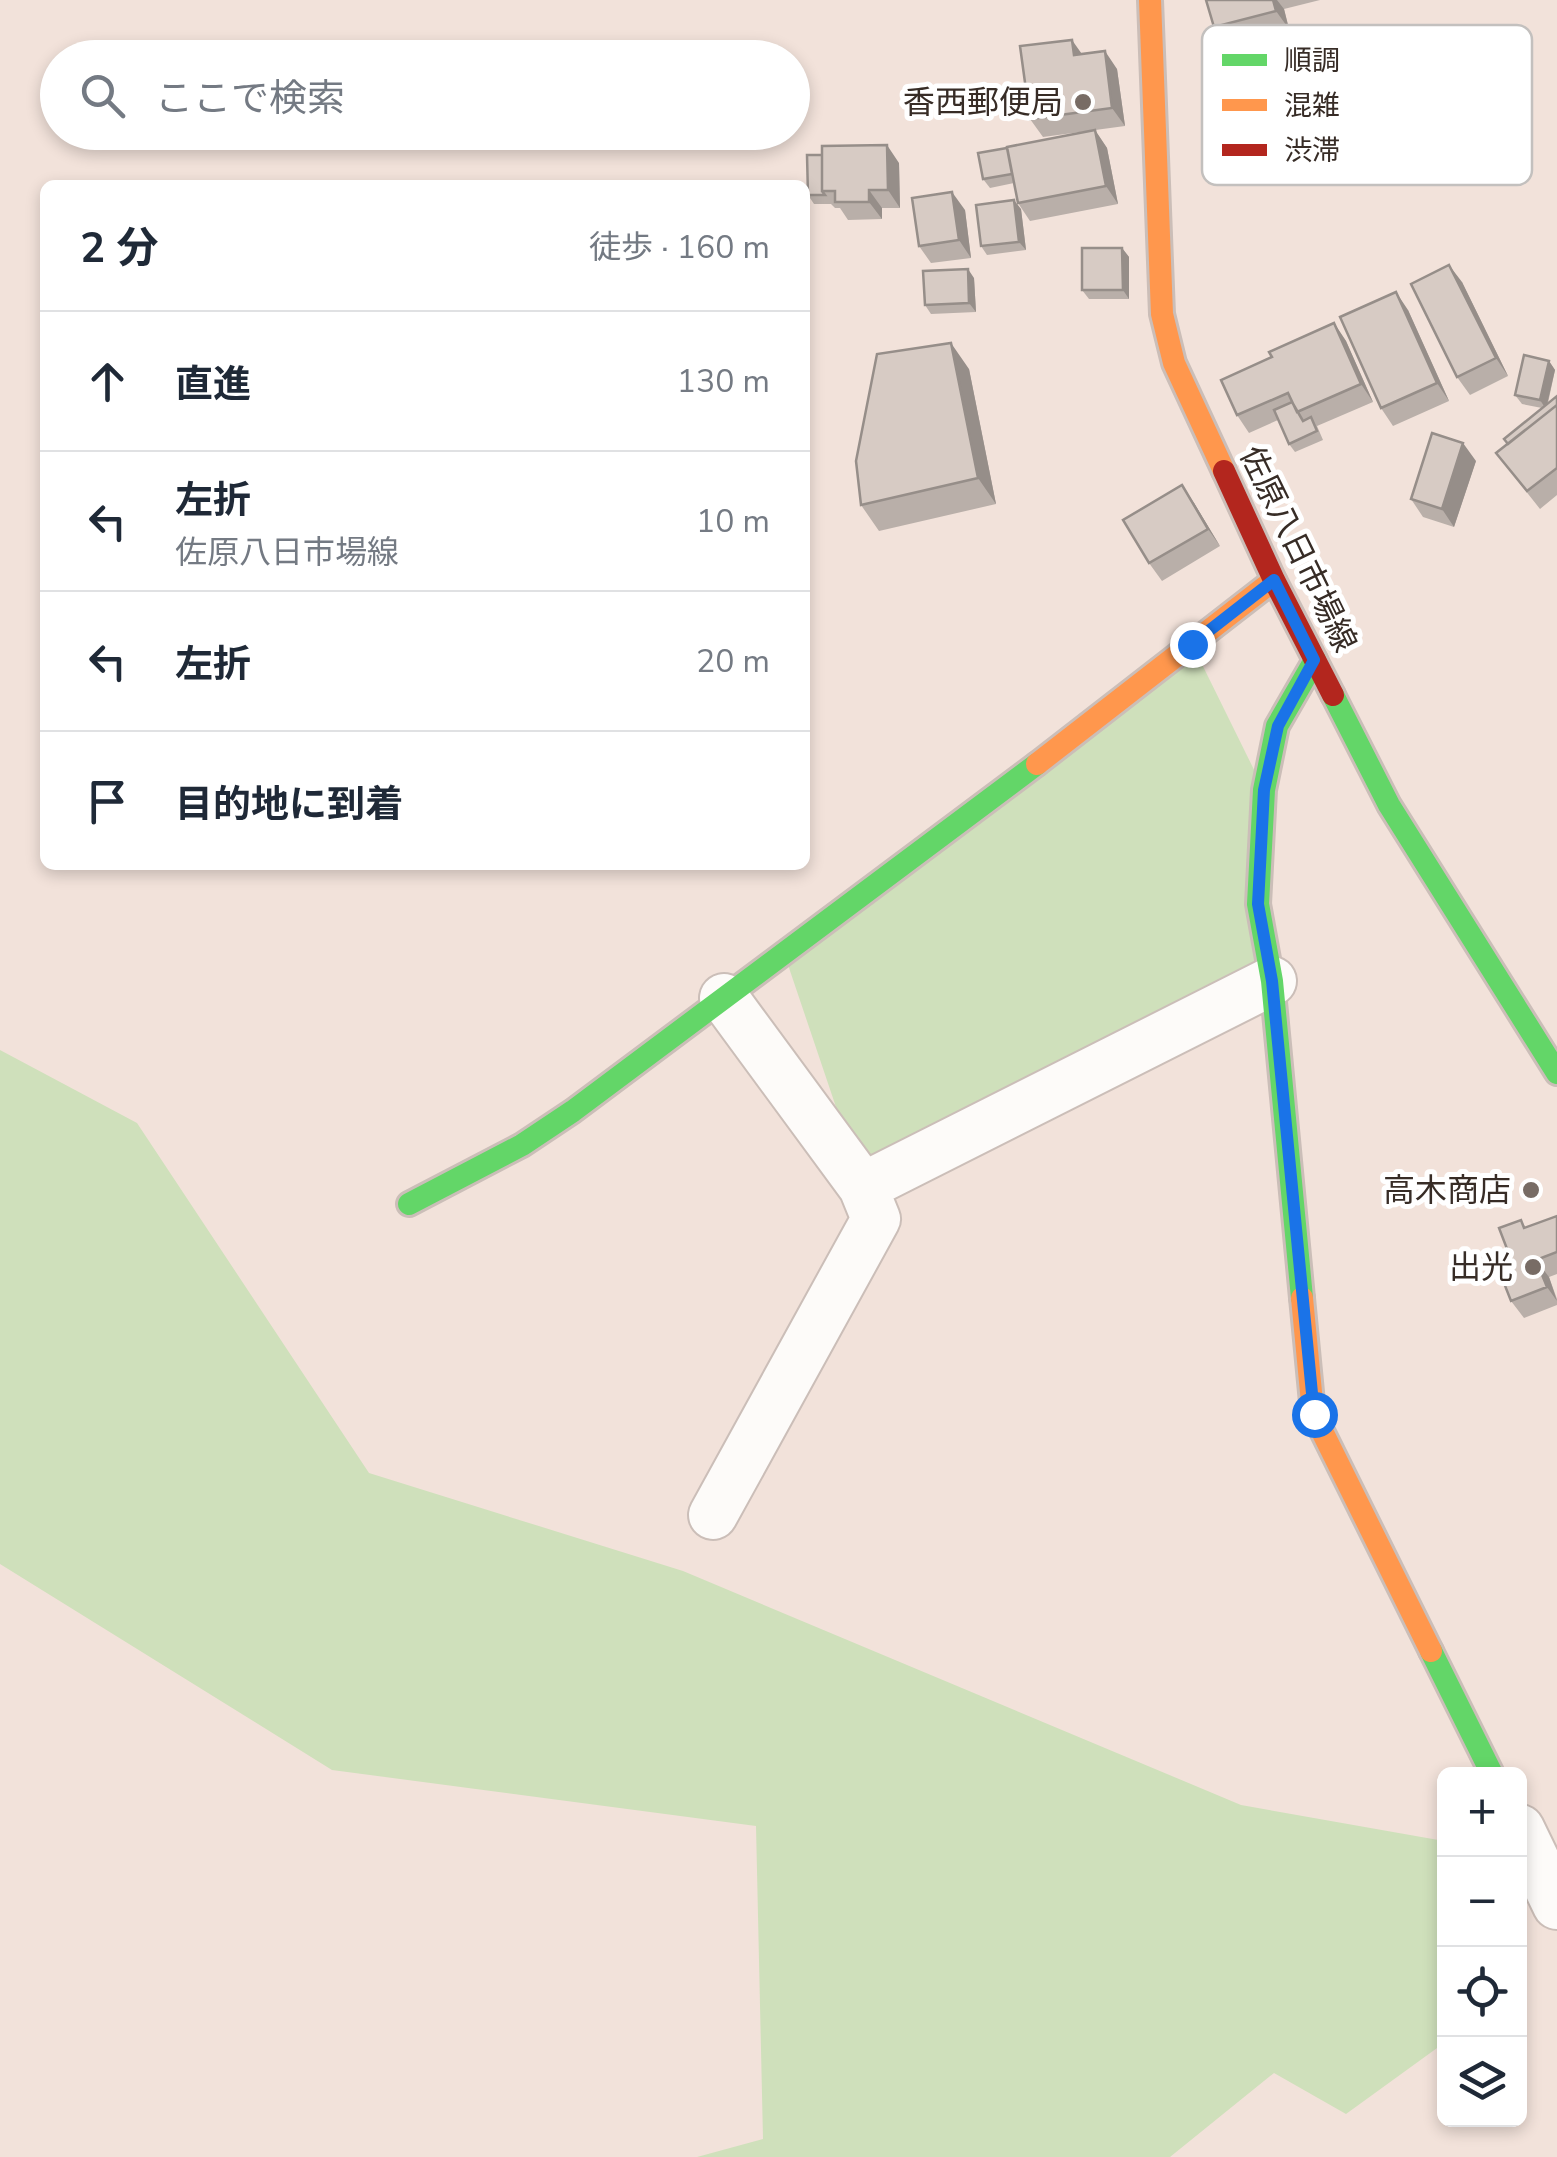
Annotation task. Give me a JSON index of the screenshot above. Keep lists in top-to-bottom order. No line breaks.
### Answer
{"streets":{"street":["佐原八日市場線"]},"places":["香西郵便局","高木商店","出光"],"legend":["順調","混雑","渋滞"],"page":{"search":"ここで検索","heading":["2 分","徒歩 · 160 m"],"list":[["直進","130 m"],["左折","佐原八日市場線","10 m"],["左折","20 m"],"目的地に到着"],"map_buttons":["+","−"]}}
